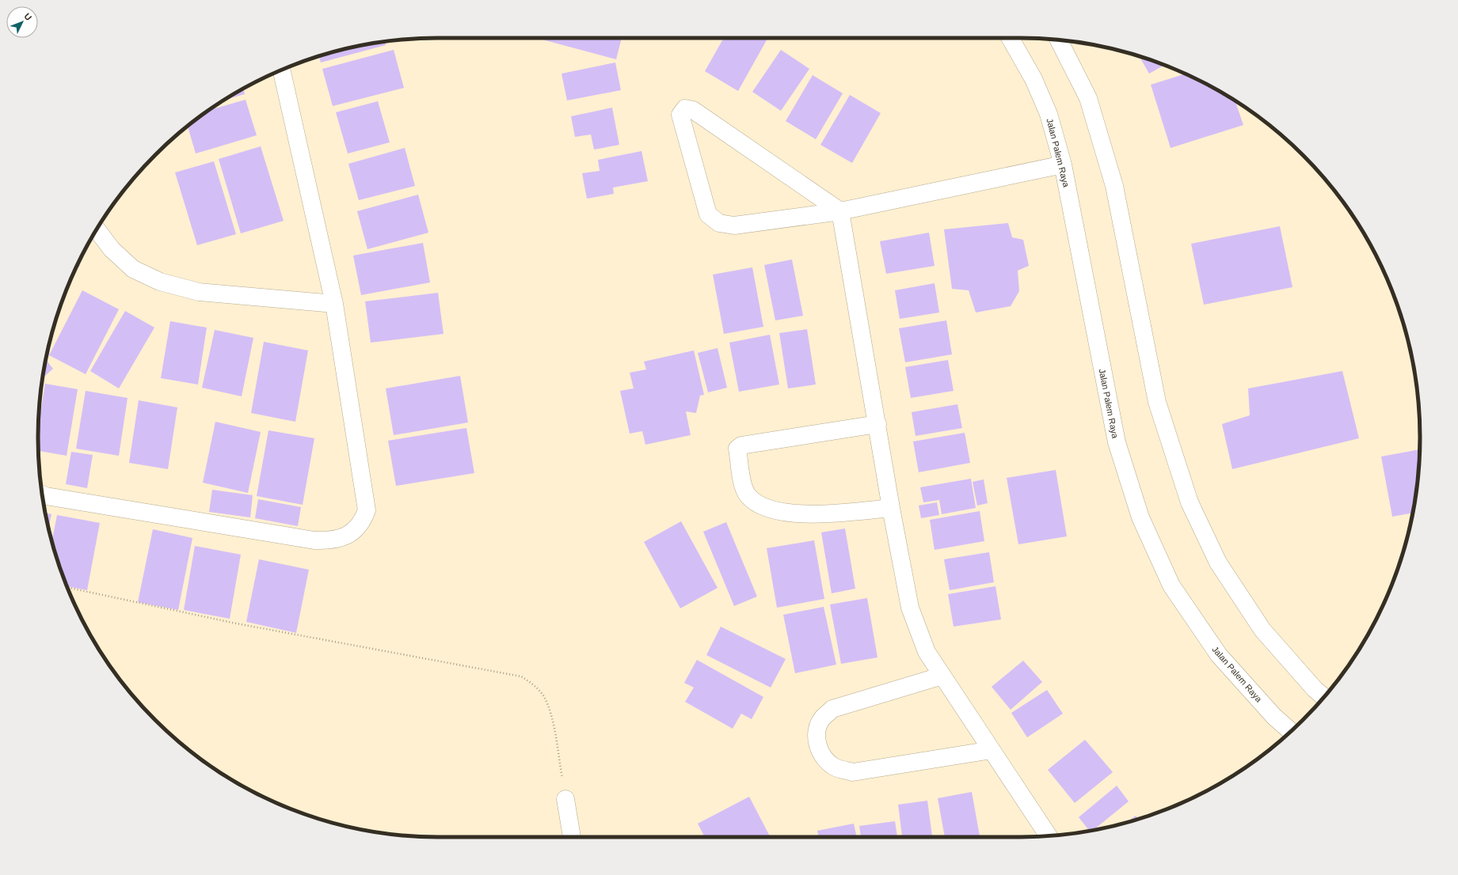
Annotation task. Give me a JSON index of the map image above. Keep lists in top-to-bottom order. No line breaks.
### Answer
{"streets":{"street":["Jalan Palem Raya"]},"north":"top right"}
